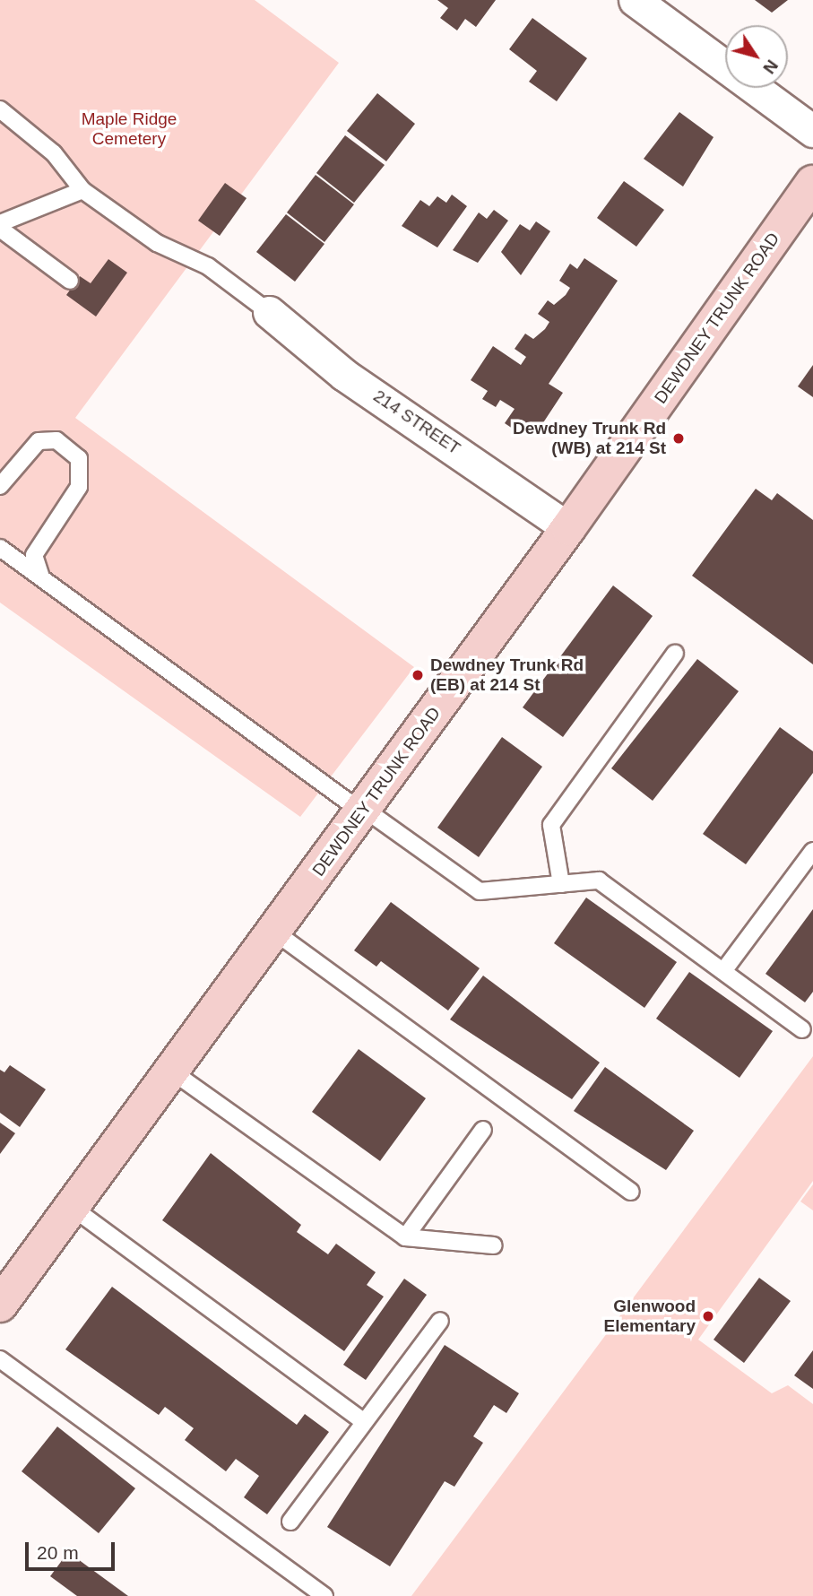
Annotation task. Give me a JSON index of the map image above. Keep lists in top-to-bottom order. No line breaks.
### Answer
{"streets":{"main road":["DEWDNEY TRUNK ROAD"],"street":["214 STREET"]},"crossings":[["DEWDNEY TRUNK ROAD","214 STREET"]],"parks":["Maple Ridge Cemetery"],"places":["Dewdney Trunk Rd (WB) at 214 St","Dewdney Trunk Rd (EB) at 214 St","Glenwood Elementary"],"scale_bar":"20 m","north":"bottom right"}
